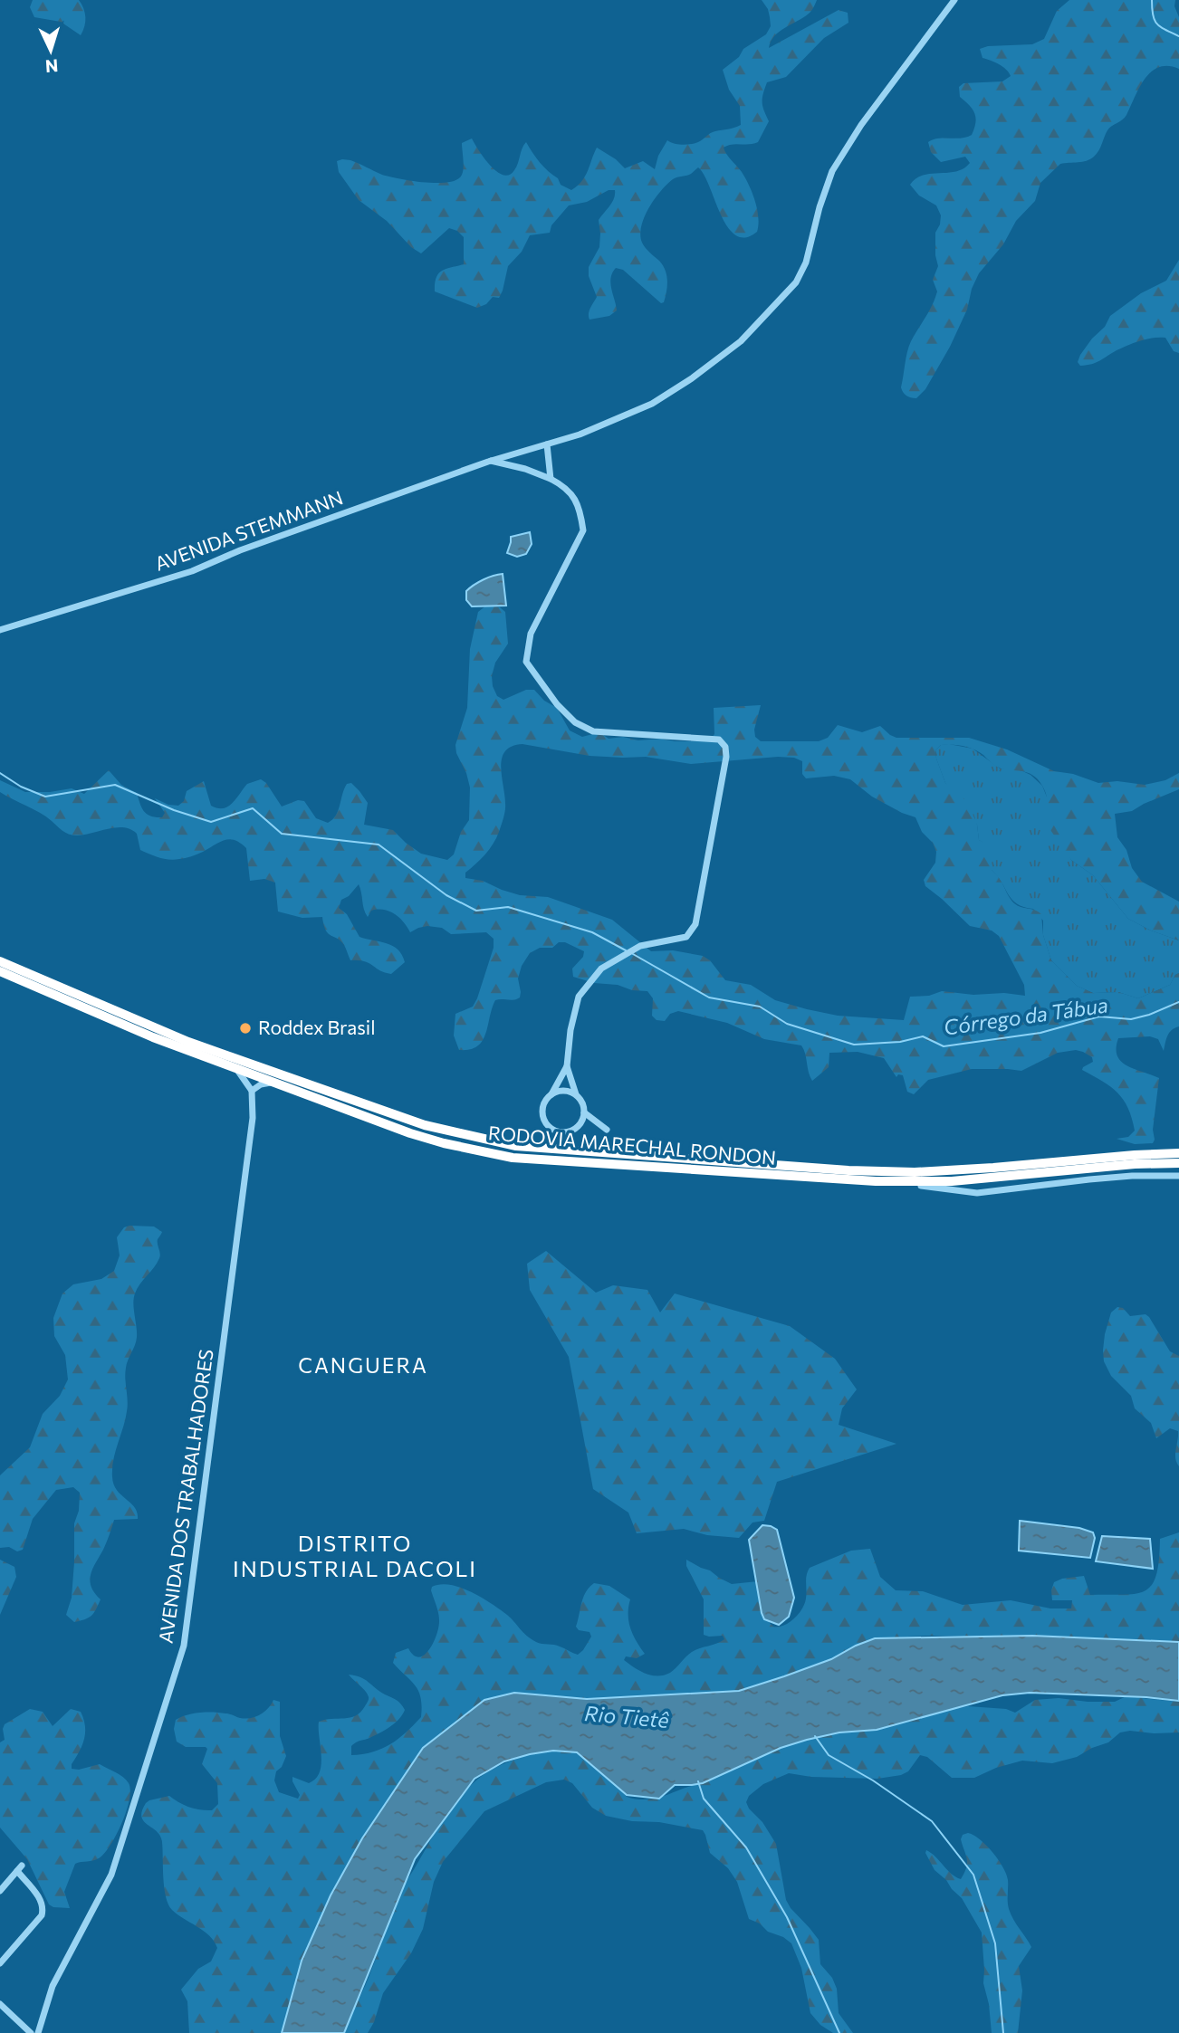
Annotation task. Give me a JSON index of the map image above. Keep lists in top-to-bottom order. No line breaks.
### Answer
{"streets":{"highway":["RODOVIA MARECHAL RONDON"],"street":["AVENIDA STEMMANN","AVENIDA DOS TRABALHADORES"]},"districts":["CANGUERA","DISTRITO INDUSTRIAL DACOLI"],"water":["Córrego da Tábua","Rio Tietê"],"places":["Roddex Brasil"],"north":"bottom"}
